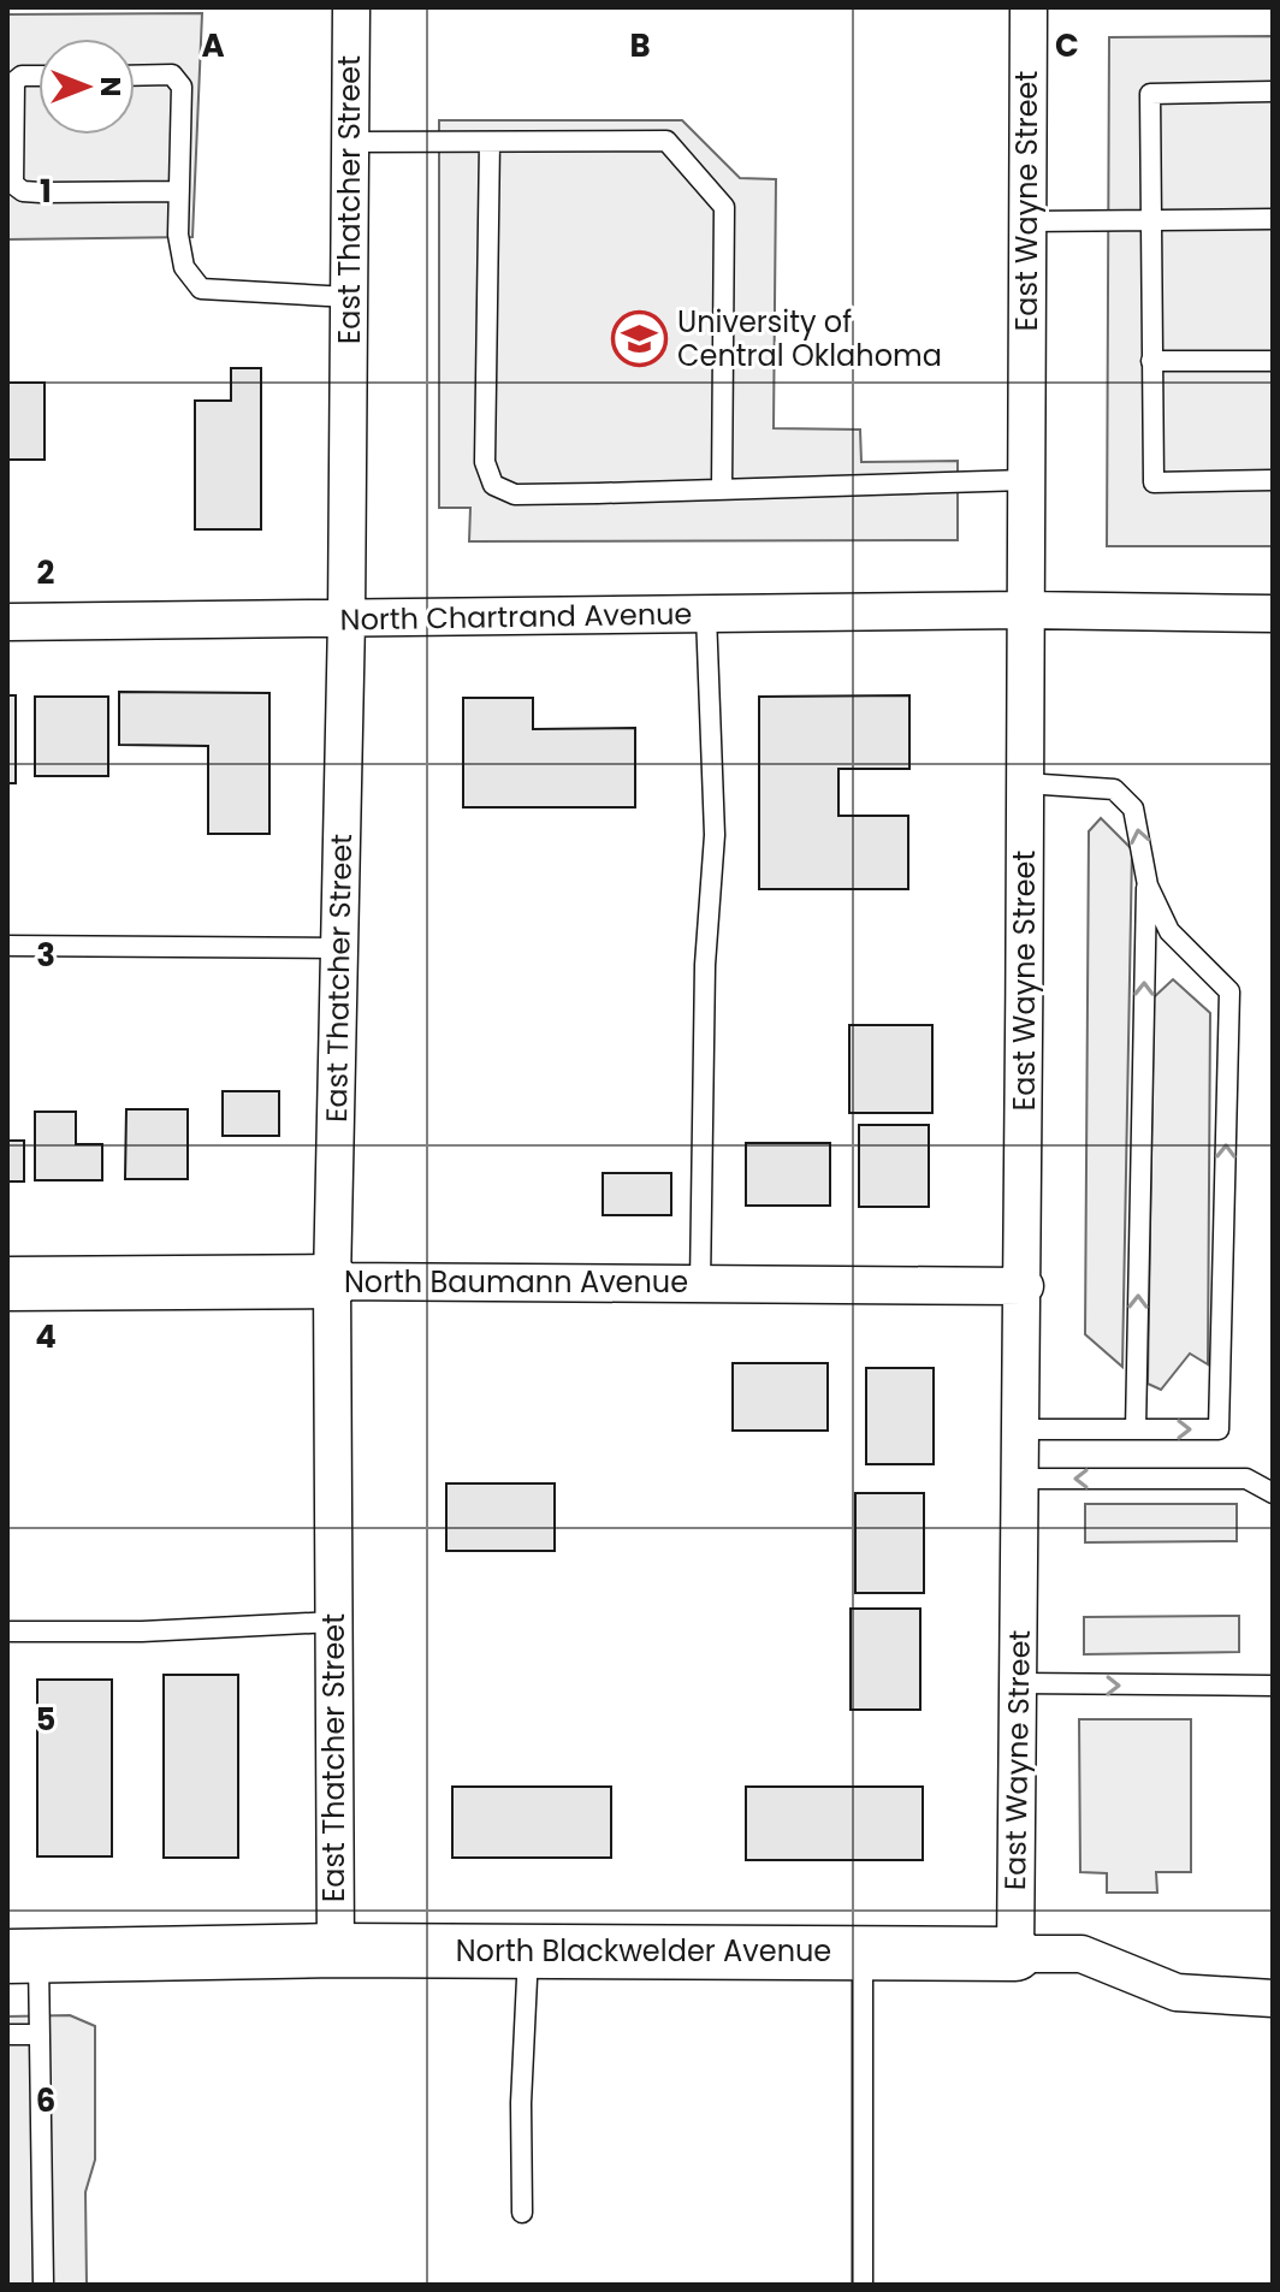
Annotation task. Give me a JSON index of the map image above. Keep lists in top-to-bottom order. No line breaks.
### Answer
{"streets":{"street":["East Thatcher Street","East Wayne Street","North Chartrand Avenue","North Baumann Avenue","North Blackwelder Avenue"]},"crossings":[["East Thatcher Street","North Chartrand Avenue"],["East Thatcher Street","North Baumann Avenue"],["East Thatcher Street","North Blackwelder Avenue"],["East Wayne Street","North Chartrand Avenue"],["East Wayne Street","North Baumann Avenue"],["East Wayne Street","North Blackwelder Avenue"]],"places":{"school or university":["University of Central Oklahoma"]},"north":"right","grid":{"columns":["A","B","C"],"rows":["1","2","3","4","5","6"]}}
